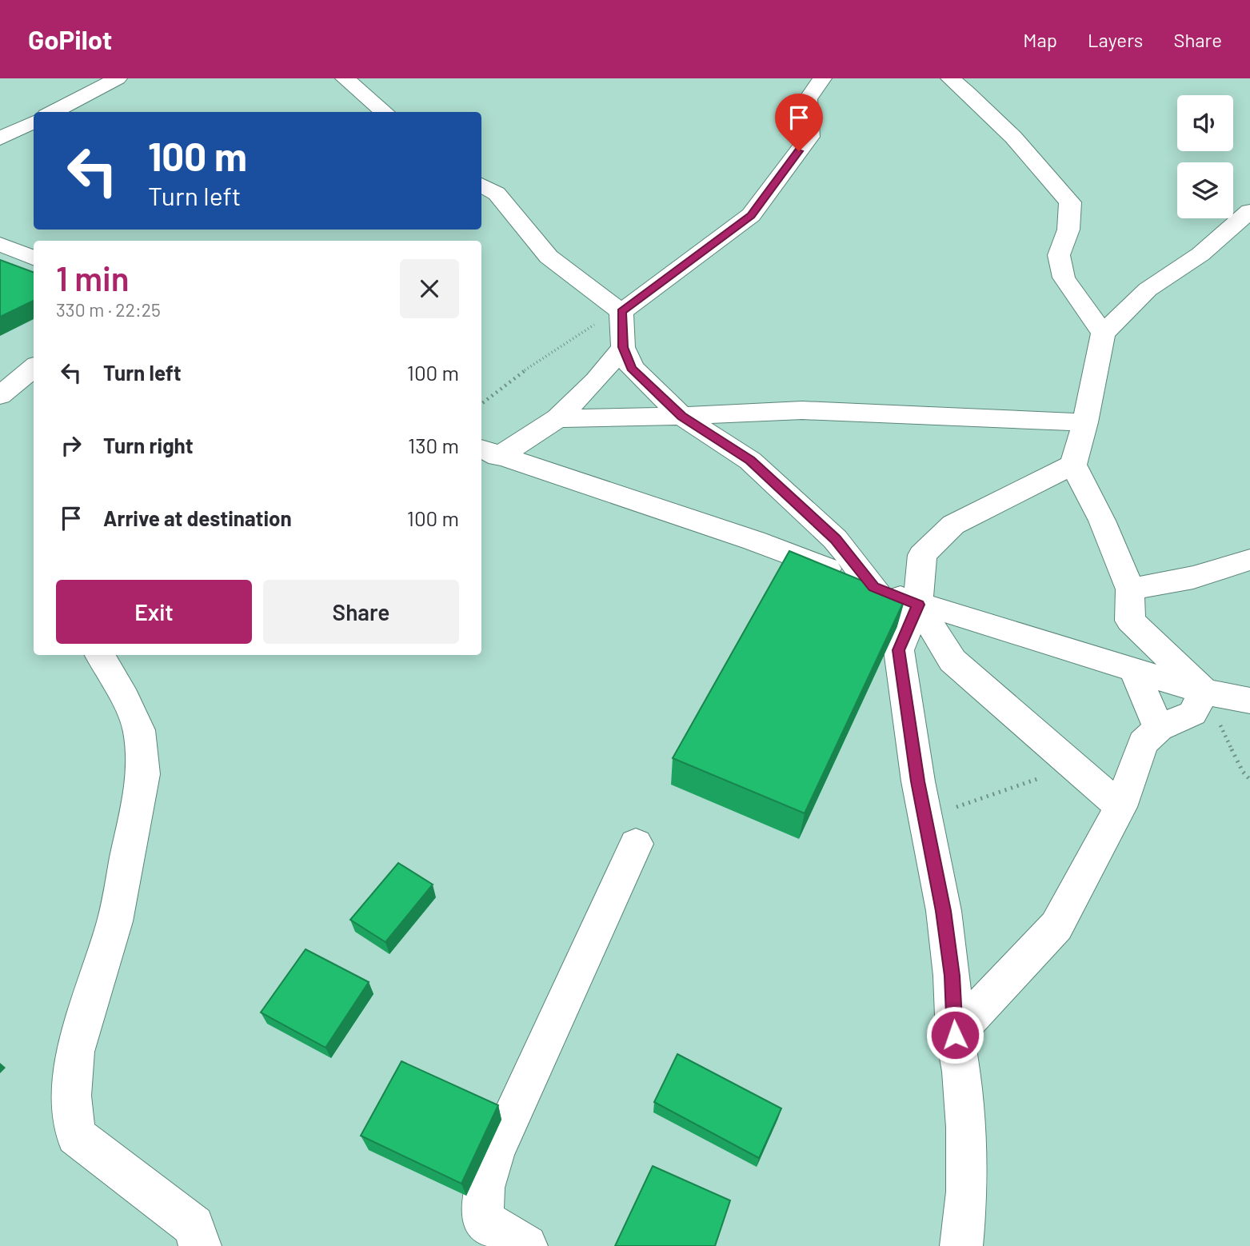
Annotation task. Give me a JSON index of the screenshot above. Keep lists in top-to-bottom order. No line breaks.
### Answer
{"page":{"header":"GoPilot","nav":["Map","Layers","Share"],"turn":["100 m","Turn left"],"heading":["1 min","330 m · 22:25"],"list":[{"name":"Turn left","value":"100 m"},{"name":"Turn right","value":"130 m"},{"name":"Arrive at destination","value":"100 m"}],"buttons":["Exit","Share"]}}
